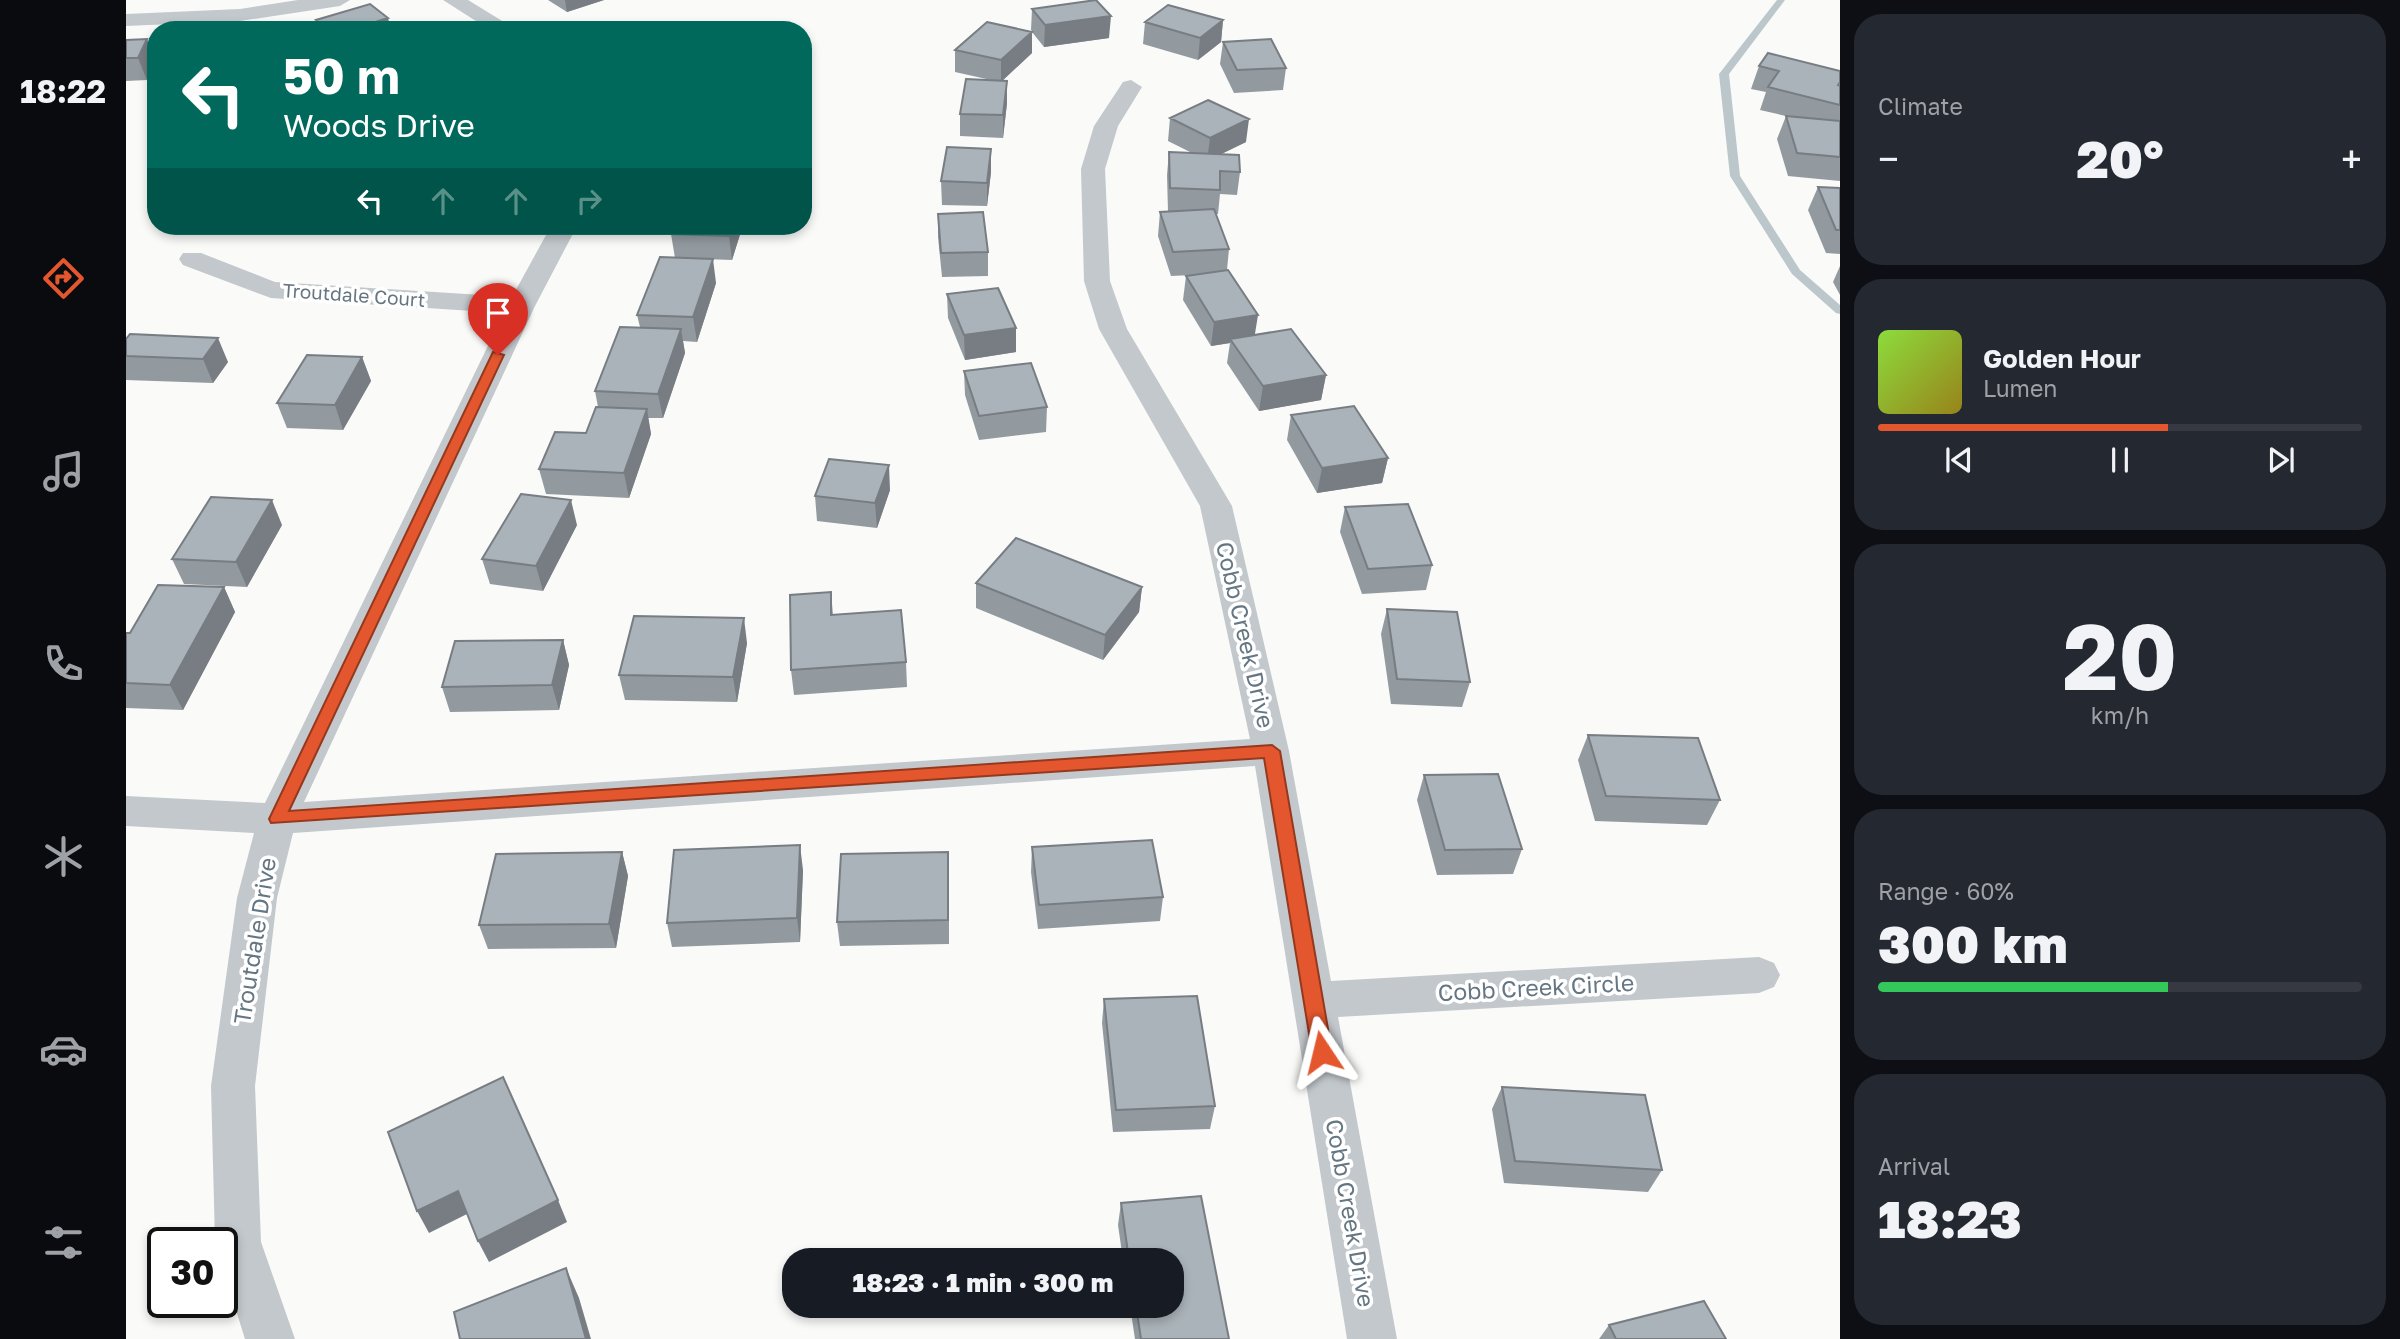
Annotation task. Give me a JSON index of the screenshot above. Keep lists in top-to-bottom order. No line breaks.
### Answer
{"streets":{"street":["Troutdale Court","Cobb Creek Drive","Troutdale Drive","Cobb Creek Circle"]},"crossings":[["Troutdale Court","Troutdale Drive"],["Cobb Creek Drive","Cobb Creek Circle"]],"page":{"tabs":"18:22","tile":["Climate",["20","km/h"],["Range · 60%","300 km"],["Arrival","18:23"]],"turn":["50 m","Woods Drive"],"heat":["−","20°","+"],"song":["Golden Hour","Lumen"],"limit":"30","trip":"18:23 · 1 min · 300 m"}}
